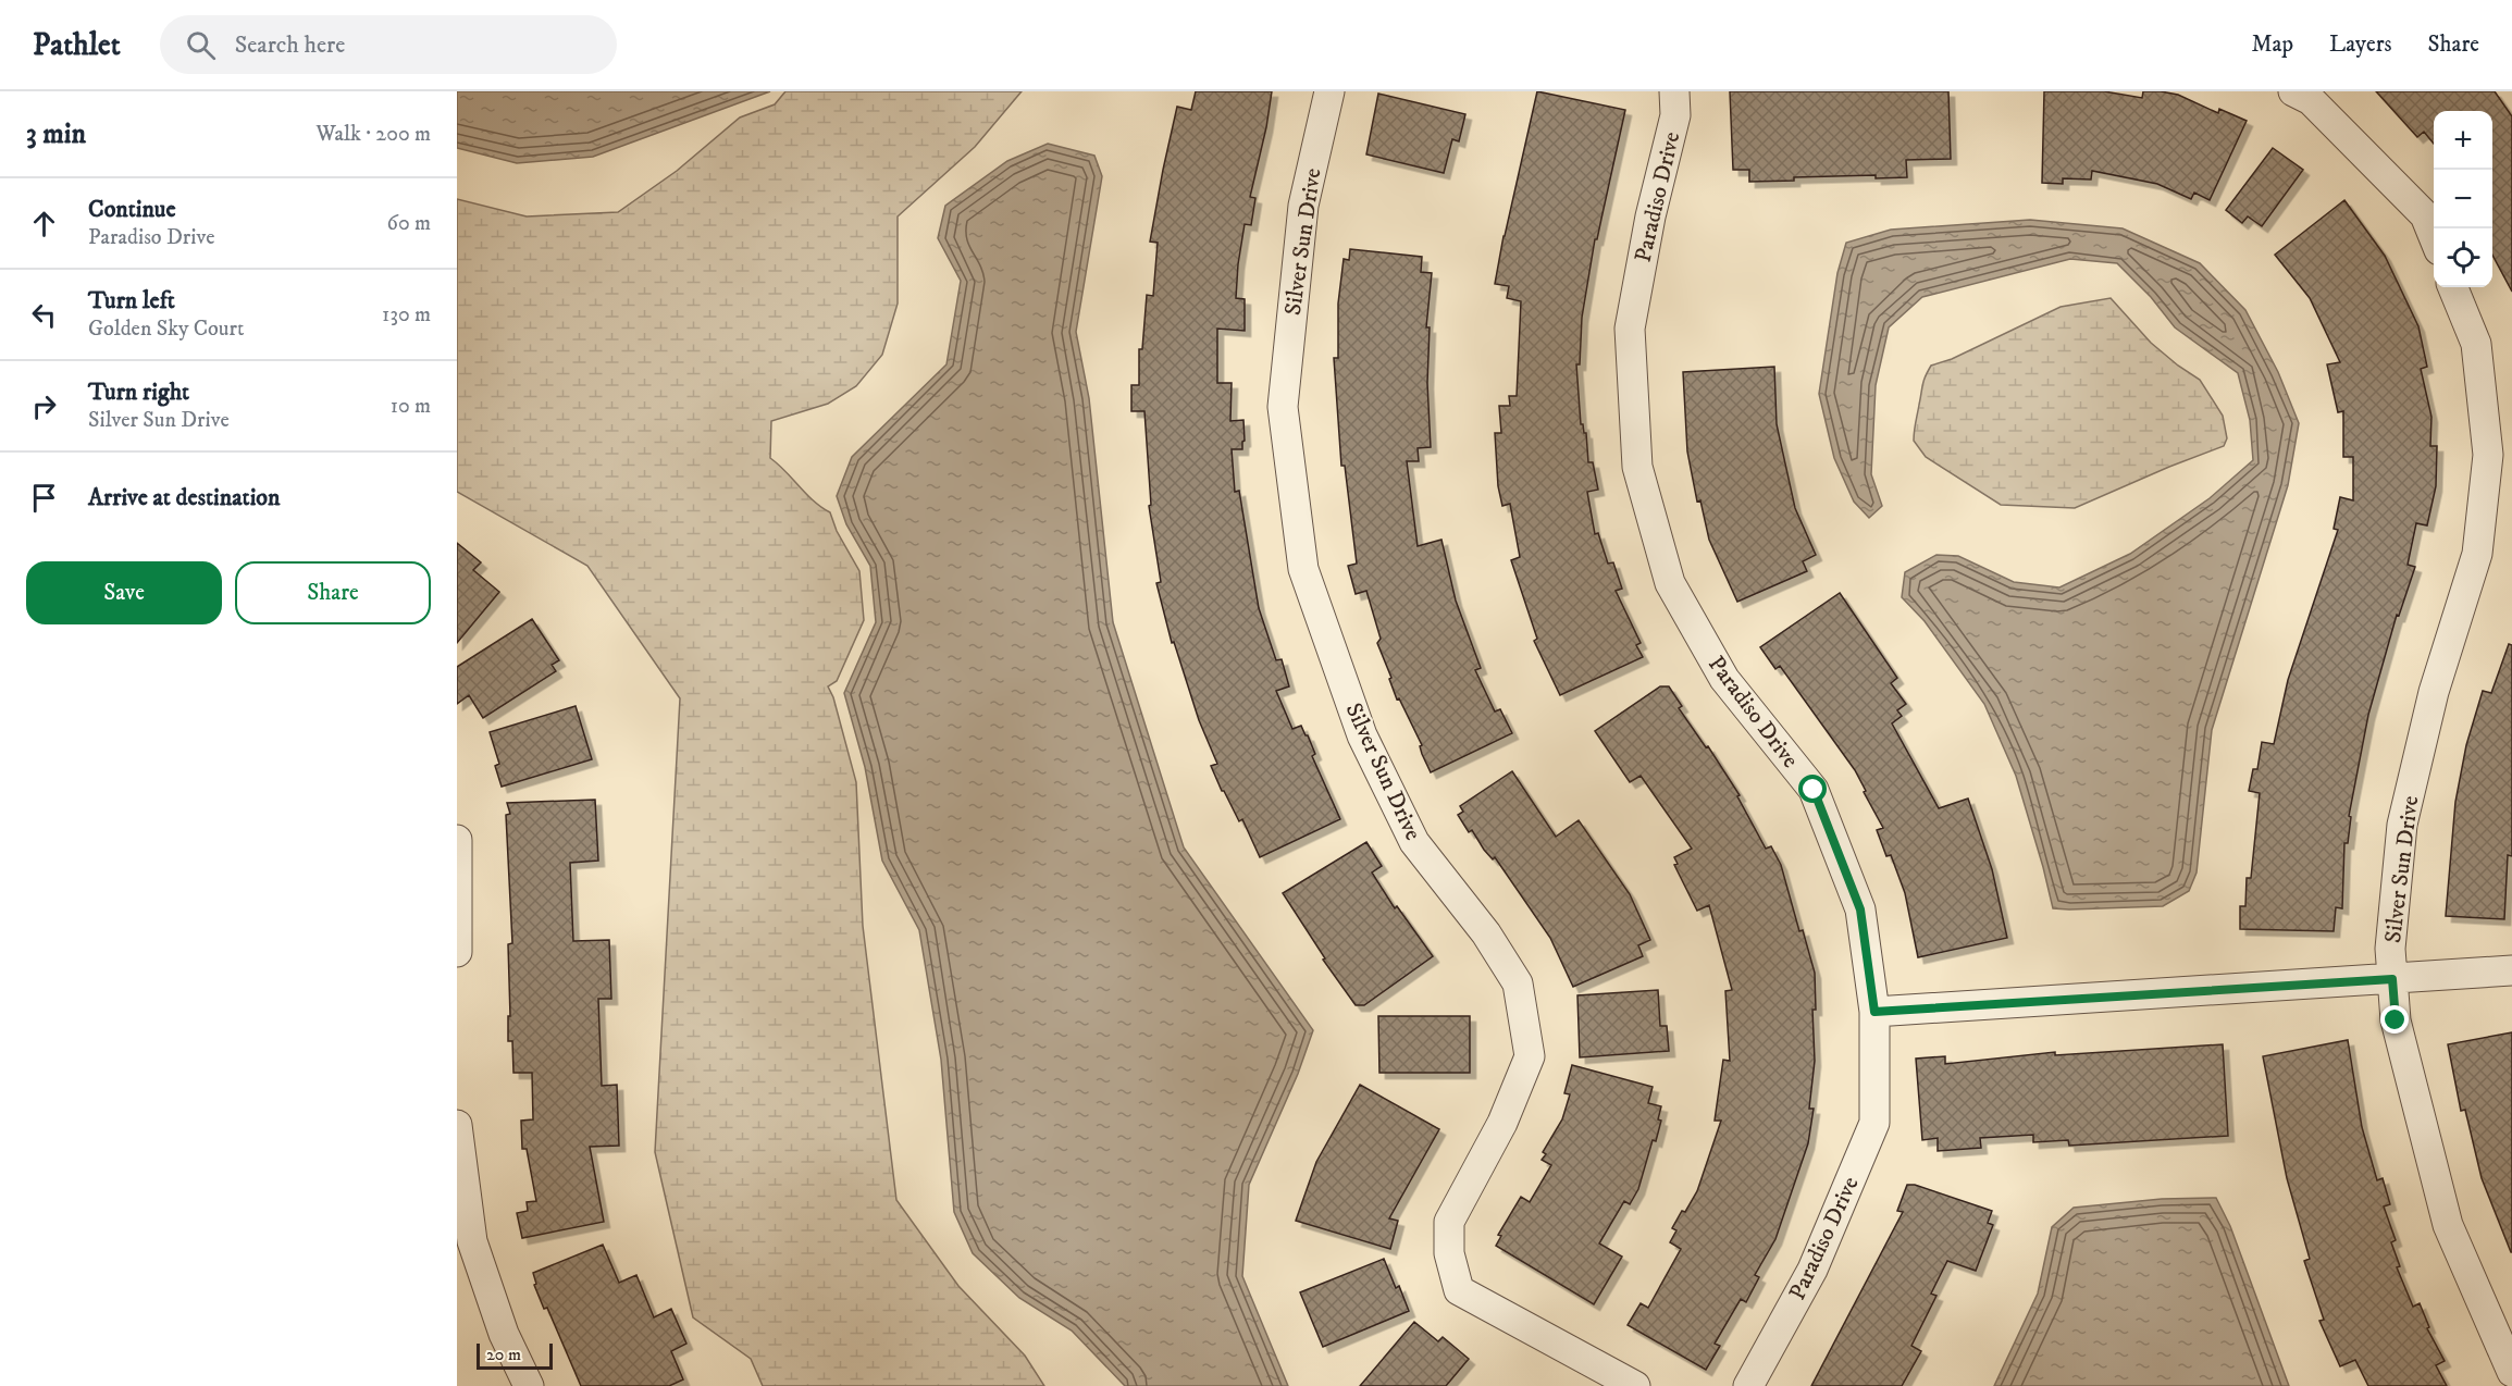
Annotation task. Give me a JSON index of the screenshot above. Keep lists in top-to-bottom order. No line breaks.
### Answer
{"streets":{"street":["Paradiso Drive","Silver Sun Drive"]},"scale_bar":"20 m","page":{"header":"Pathlet","search":"Search here","nav":["Map","Layers","Share"],"heading":["3 min","Walk · 200 m"],"map_buttons":["+","−"],"list":[["Continue","Paradiso Drive","60 m"],["Turn left","Golden Sky Court","130 m"],["Turn right","Silver Sun Drive","10 m"],"Arrive at destination"],"buttons":["Save","Share"],"scale":"20 m"}}
